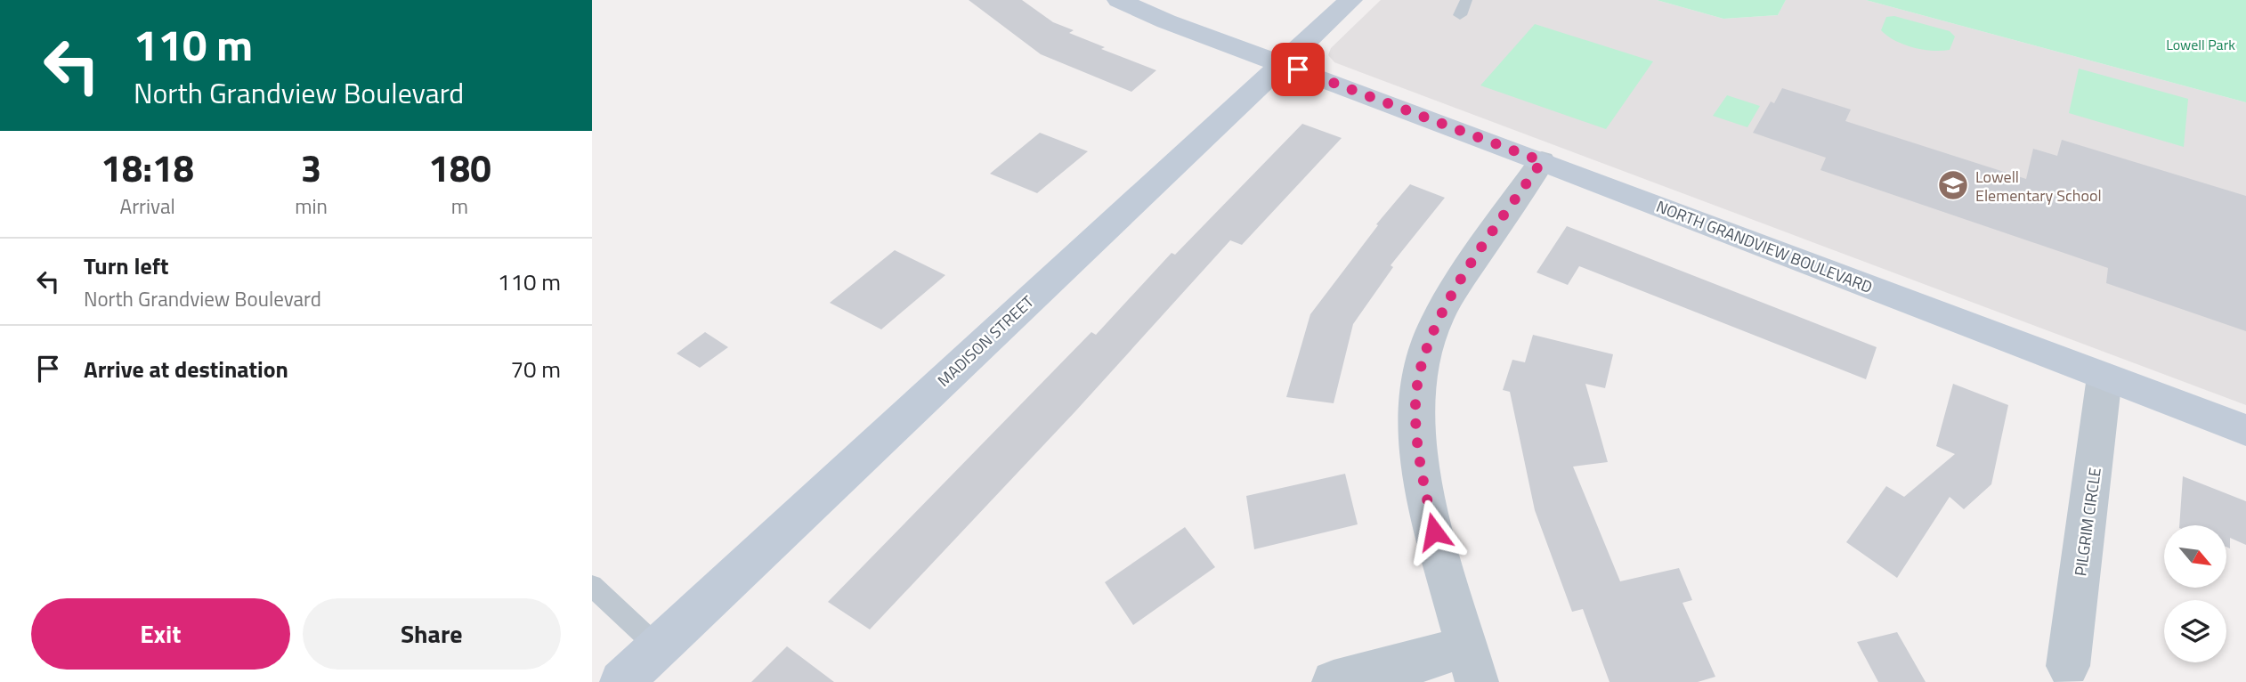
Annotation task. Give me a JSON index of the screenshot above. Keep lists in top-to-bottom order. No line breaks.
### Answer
{"streets":{"street":["NORTH GRANDVIEW BOULEVARD","MADISON STREET","PILGRIM CIRCLE"]},"crossings":[["NORTH GRANDVIEW BOULEVARD","MADISON STREET"],["NORTH GRANDVIEW BOULEVARD","PILGRIM CIRCLE"]],"parks":["Lowell Park"],"places":{"school or university":["Lowell Elementary School"]},"north":"bottom right","page":{"turn":["110 m","North Grandview Boulevard"],"eta":["18:18","Arrival","3","min","180","m"],"list":[{"name":"Turn left","note":"North Grandview Boulevard","value":"110 m"},{"name":"Arrive at destination","value":"70 m"}],"buttons":["Exit","Share"]}}
